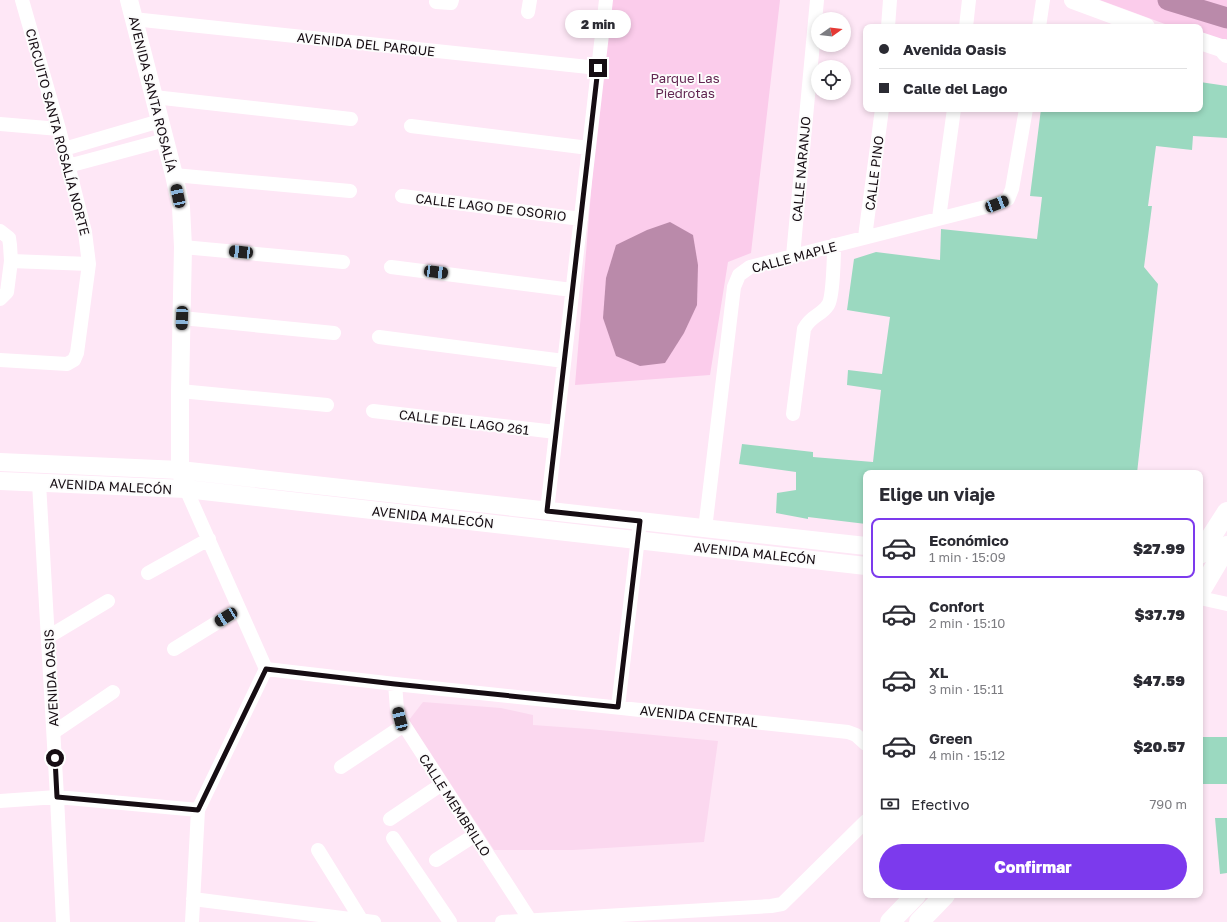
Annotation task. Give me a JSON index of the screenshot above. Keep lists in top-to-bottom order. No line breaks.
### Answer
{"streets":{"street":["AVENIDA DEL PARQUE","AVENIDA SANTA ROSALÍA","CIRCUITO SANTA ROSALÍA NORTE","CALLE NARANJO","CALLE PINO","CALLE LAGO DE OSORIO","CALLE MAPLE","CALLE DEL LAGO 261","AVENIDA MALECÓN","AVENIDA OASIS","AVENIDA CENTRAL","CALLE MEMBRILLO"]},"crossings":[["AVENIDA DEL PARQUE","AVENIDA SANTA ROSALÍA"],["AVENIDA SANTA ROSALÍA","AVENIDA MALECÓN"],["AVENIDA SANTA ROSALÍA","AVENIDA CENTRAL"],["CALLE NARANJO","CALLE MAPLE"],["CALLE PINO","CALLE MAPLE"],["CALLE MAPLE","AVENIDA MALECÓN"],["AVENIDA MALECÓN","AVENIDA OASIS"],["AVENIDA CENTRAL","CALLE MEMBRILLO"]],"parks":["Parque Las Piedrotas"],"north":"right","page":{"bubble":"2 min","banner":["Avenida Oasis","Calle del Lago"],"heading":"Elige un viaje","list":[{"name":"Económico","note":"1 min · 15:09","value":"$27.99"},{"name":"Confort","note":"2 min · 15:10","value":"$37.79"},{"name":"XL","note":"3 min · 15:11","value":"$47.59"},{"name":"Green","note":"4 min · 15:12","value":"$20.57"}],"pay":["Efectivo","790 m"],"buttons":"Confirmar"}}
